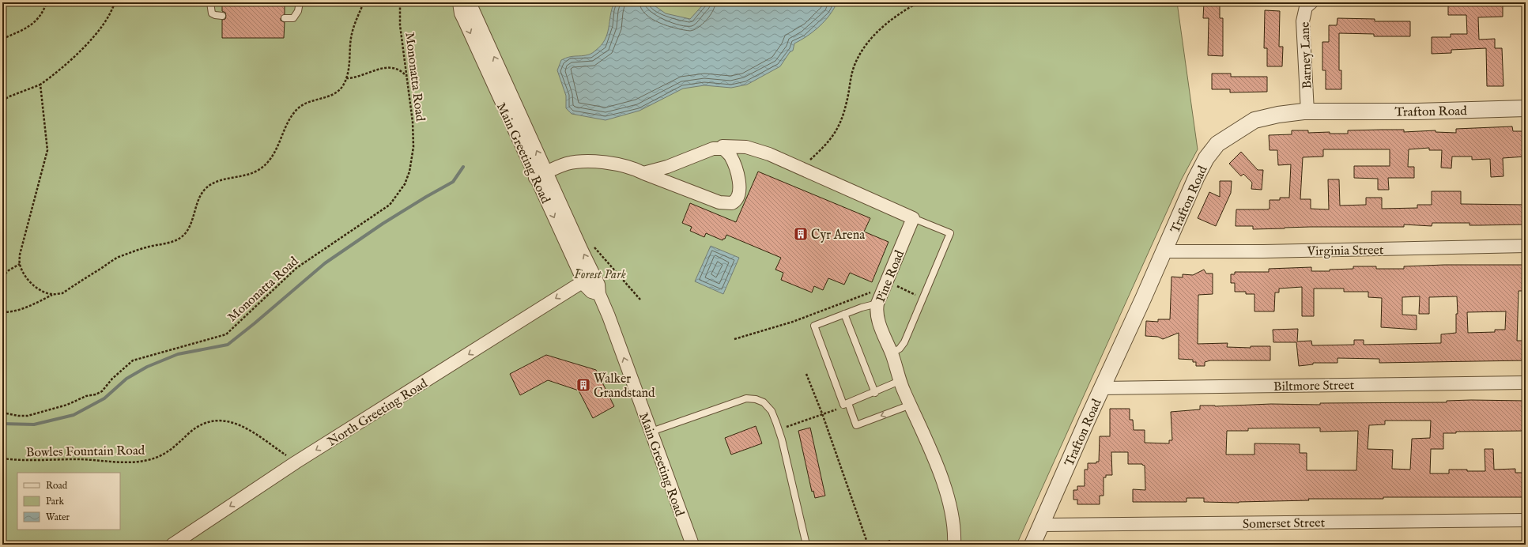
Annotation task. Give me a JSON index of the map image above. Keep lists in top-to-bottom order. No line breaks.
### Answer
{"streets":{"street":["Barney Lane","Trafton Road","Main Greeting Road","Virginia Street","Pine Road","Biltmore Street","North Greeting Road","Somerset Street"],"path":["Mononatta Road","Bowles Fountain Road"]},"crossings":[["Barney Lane","Trafton Road"],["Trafton Road","Virginia Street"],["Trafton Road","Biltmore Street"],["Trafton Road","Somerset Street"],["Main Greeting Road","North Greeting Road"],["North Greeting Road","Bowles Fountain Road"]],"one_way":["North Greeting Road"],"parks":["Forest Park"],"places":{"building":["Cyr Arena","Walker Grandstand"]},"legend":["Road","Park","Water"]}
